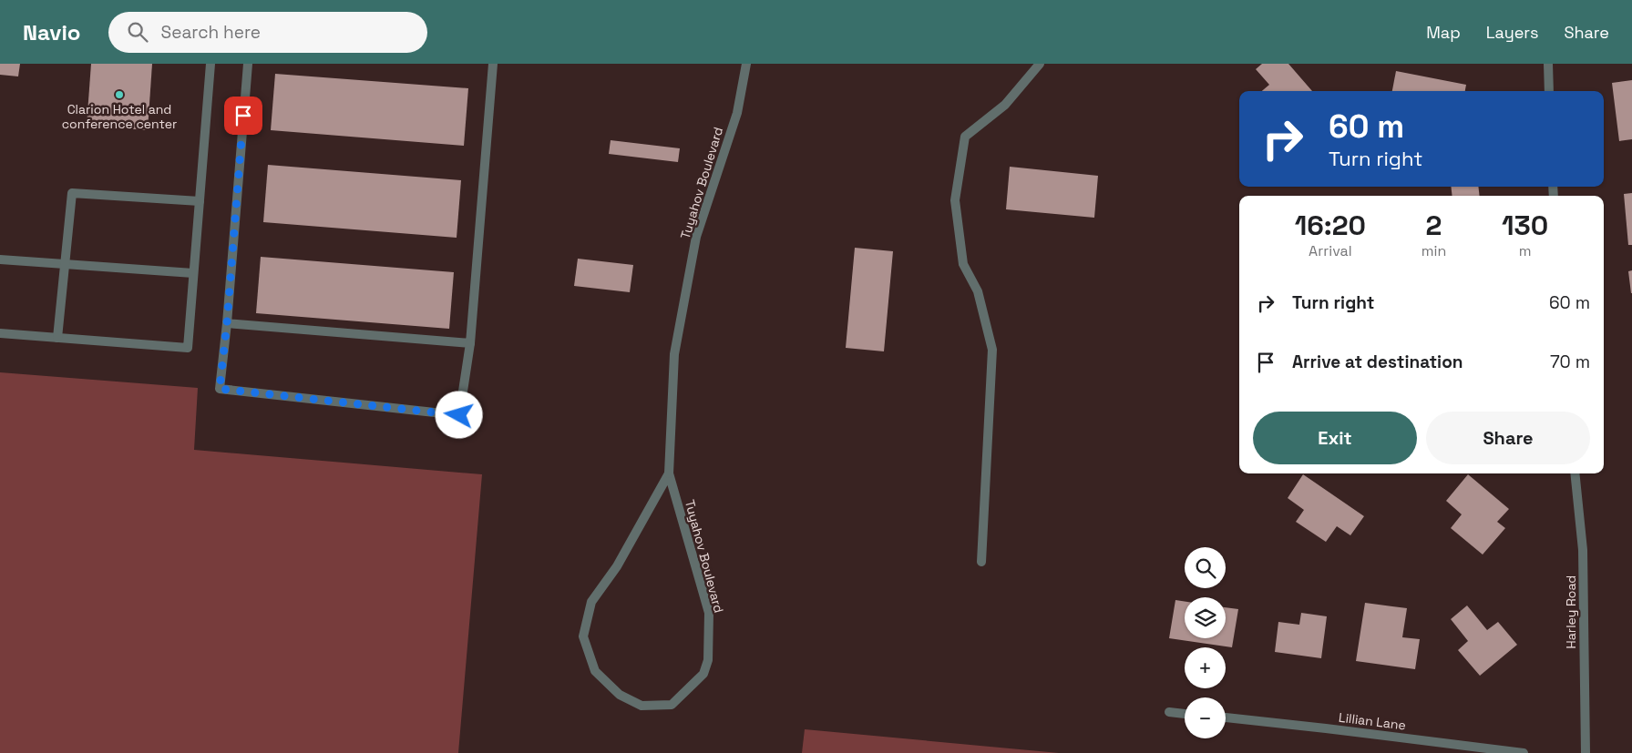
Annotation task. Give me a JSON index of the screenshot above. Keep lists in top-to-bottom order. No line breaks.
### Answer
{"streets":{"street":["Tuyahov Boulevard","Harley Road","Lillian Lane"]},"places":["Clarion Hotel and conference center"],"page":{"header":"Navio","search":"Search here","nav":["Map","Layers","Share"],"turn":["60 m","Turn right"],"eta":["16:20","Arrival","2","min","130","m"],"list":[{"name":"Turn right","value":"60 m"},{"name":"Arrive at destination","value":"70 m"}],"buttons":["Exit","Share"],"map_buttons":["+","−"]}}
